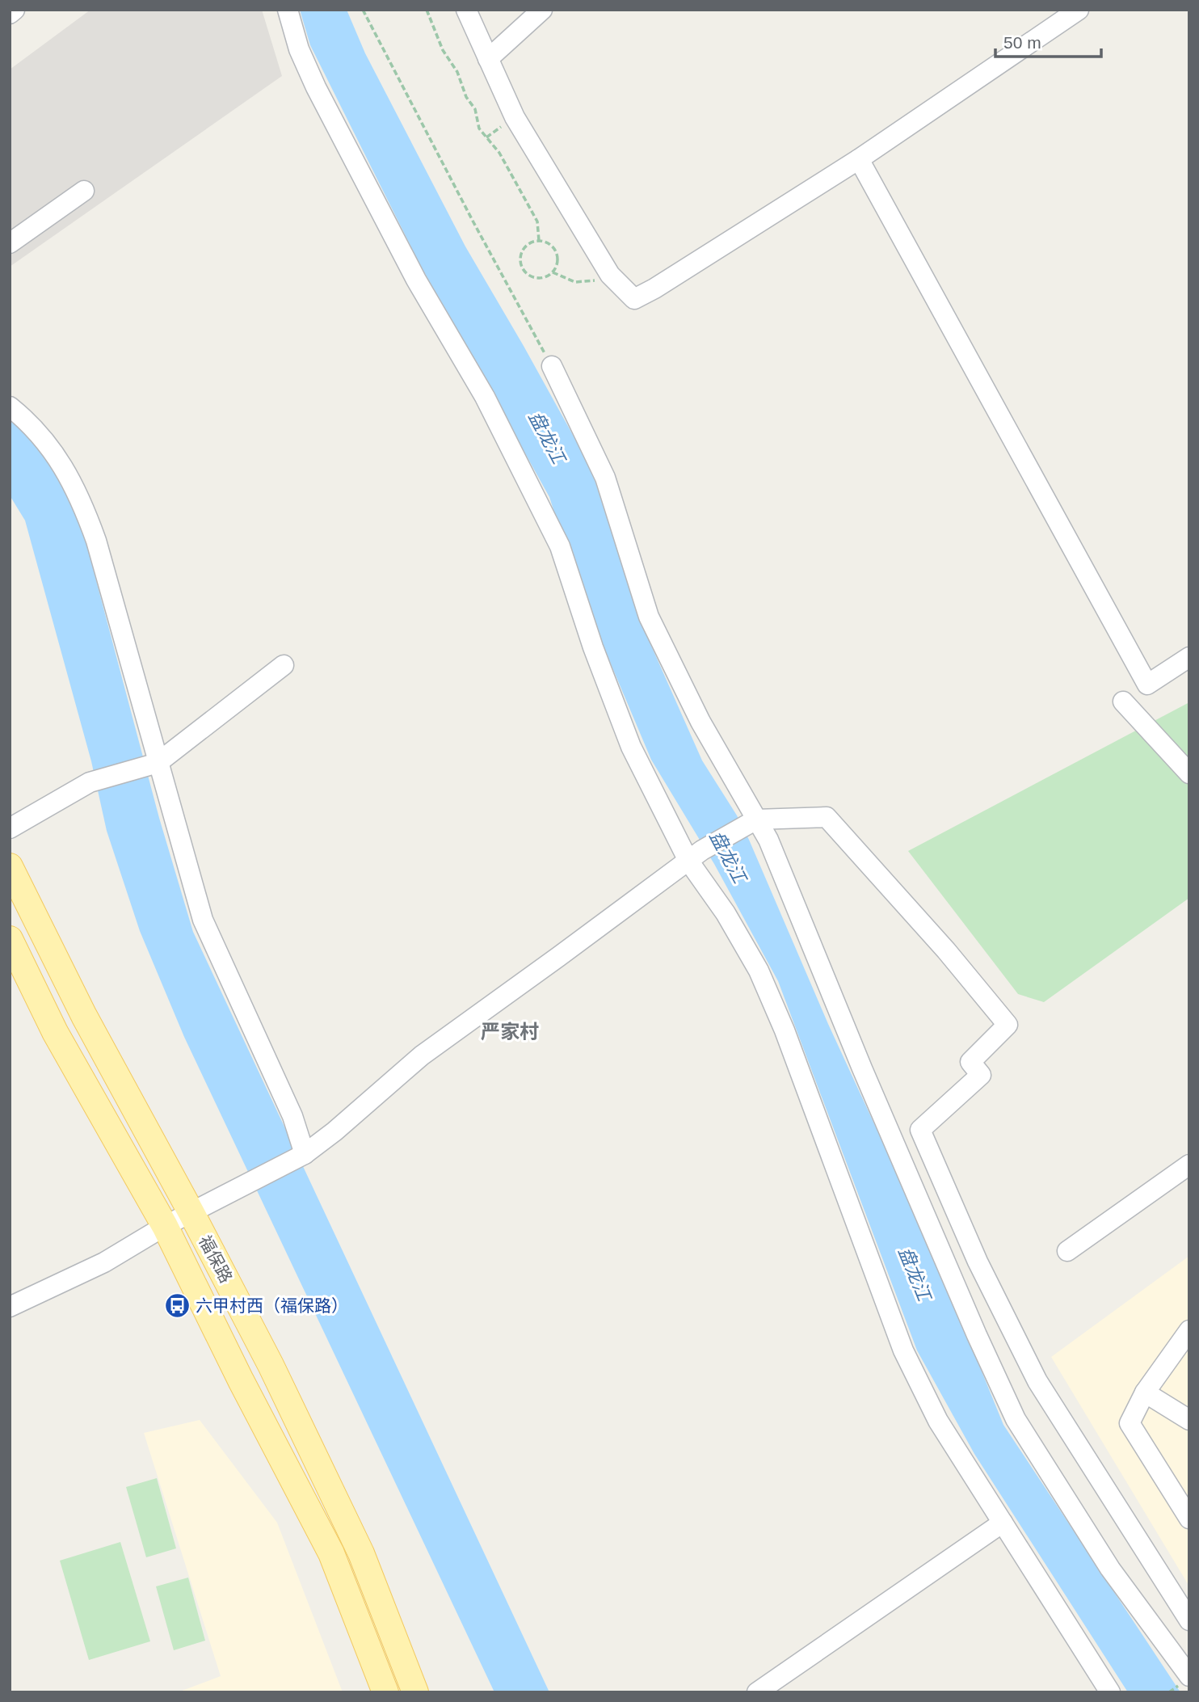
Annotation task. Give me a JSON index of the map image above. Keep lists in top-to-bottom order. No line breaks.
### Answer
{"streets":{"main road":["福保路"]},"districts":["严家村"],"water":["盘龙江"],"places":{"bus stop":["六甲村西（福保路）"]},"scale_bar":"50 m"}
